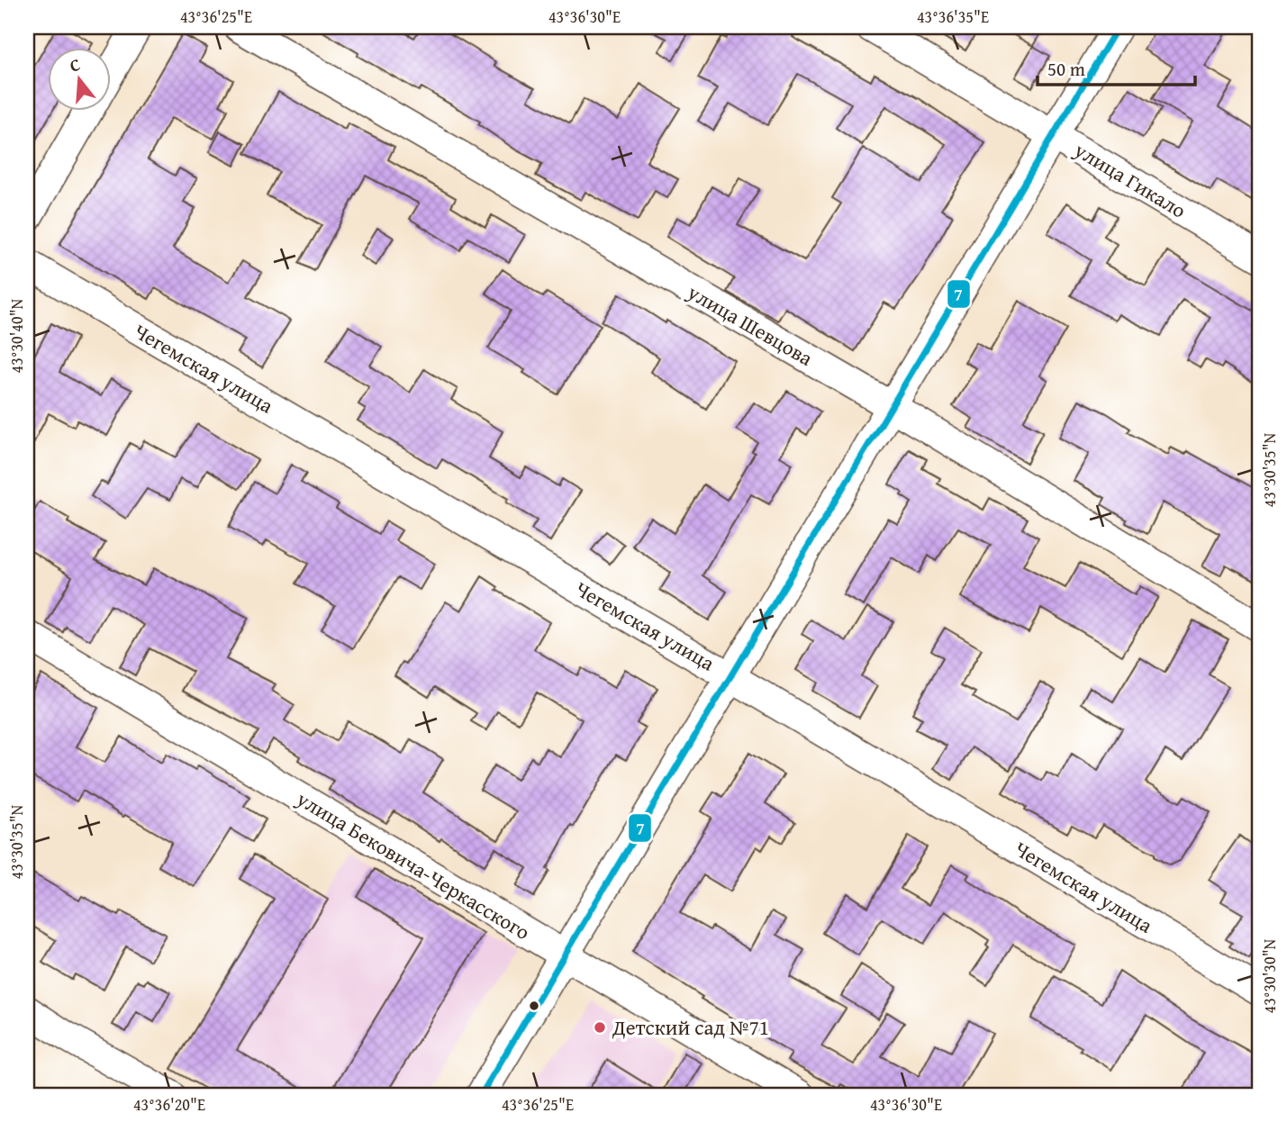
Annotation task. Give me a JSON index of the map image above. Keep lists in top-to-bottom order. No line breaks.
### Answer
{"streets":{"street":["улица Гикало","улица Шевцова","Чегемская улица","улица Бековича-Черкасского"]},"places":["Детский сад №71"],"lines":["transit line 7"],"scale_bar":"50 m","north":"top","coordinates":["43°36'25\"E","43°36'30\"E","43°36'35\"E","43°30'40\"N","43°30'35\"N","43°30'30\"N","43°36'20\"E"]}
